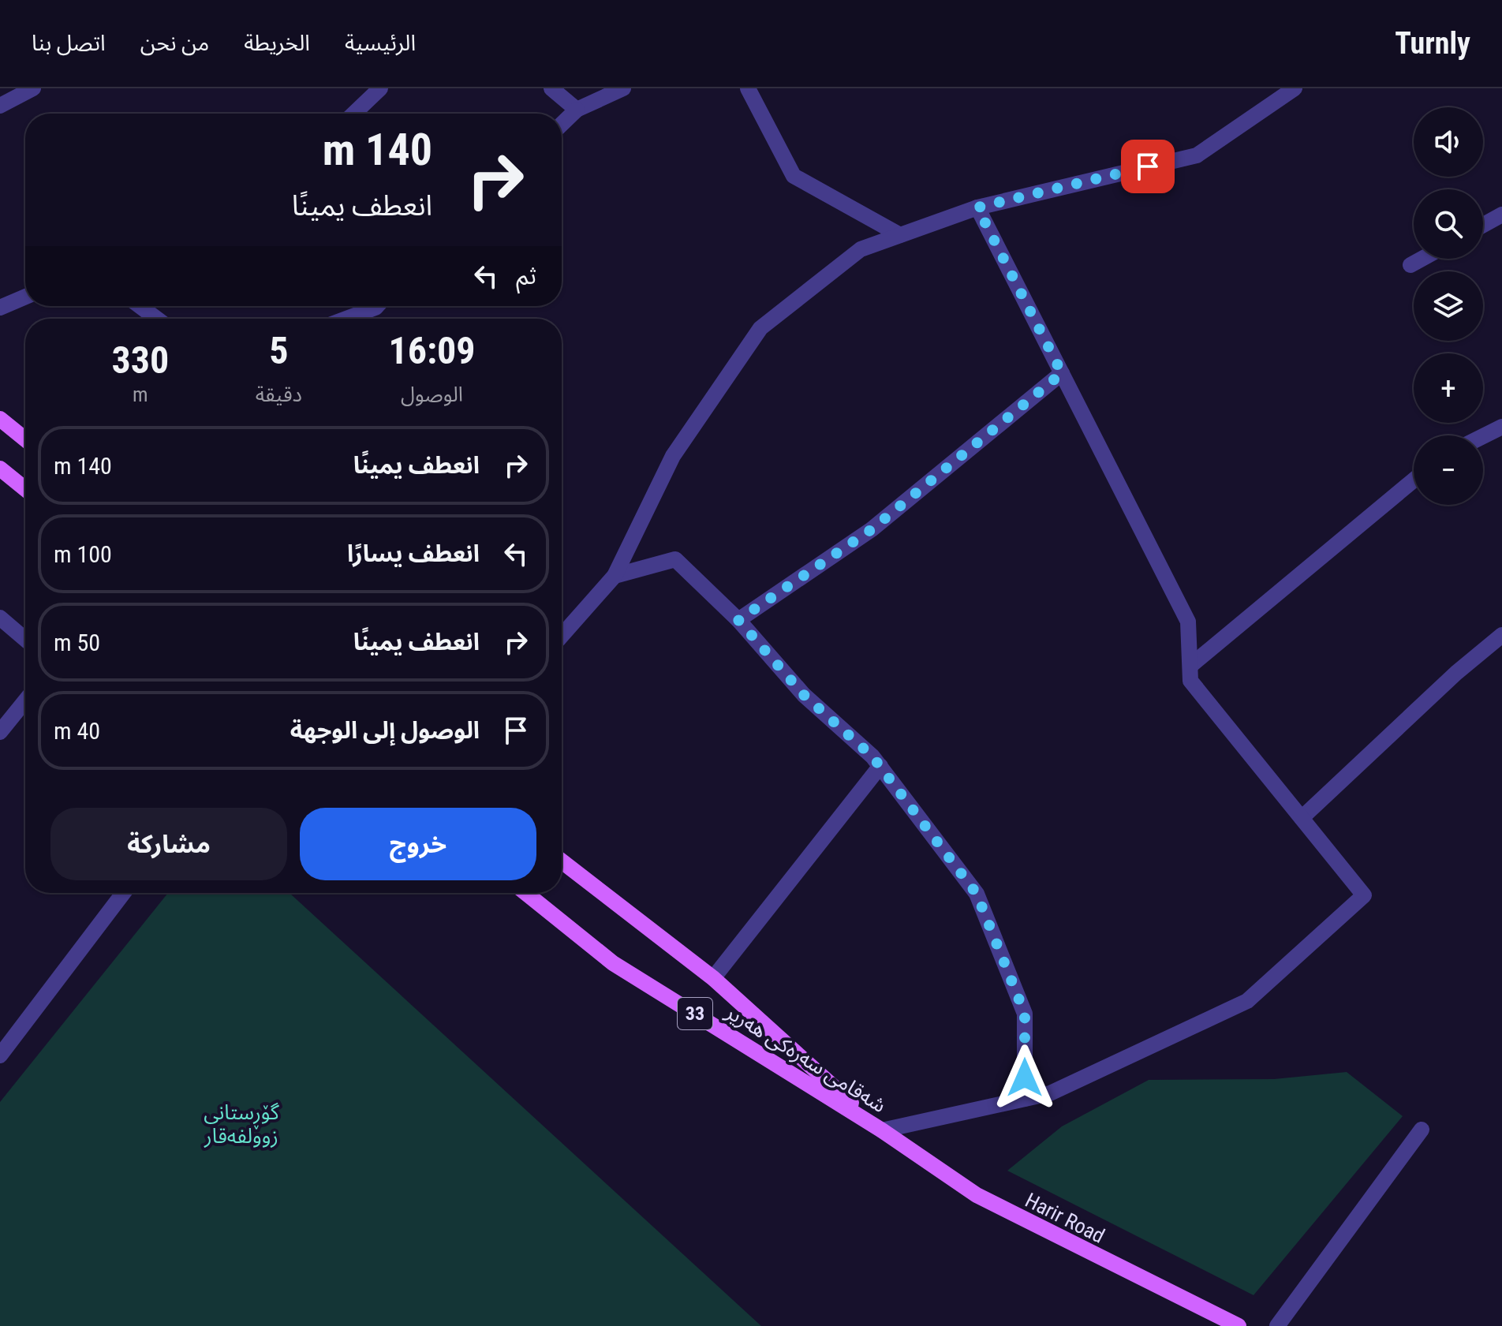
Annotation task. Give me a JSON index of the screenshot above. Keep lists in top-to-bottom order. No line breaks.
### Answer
{"streets":{"main road":["33","شەقامی سەرەکی هەریر","Harir Road"]},"crossings":[["شەقامی سەرەکی هەریر","Harir Road"]],"parks":["گۆڕستانی زوولفەقار"],"page":{"header":"Turnly","nav":["الرئيسية","الخريطة","من نحن","اتصل بنا"],"map_buttons":["+","−"],"turn":["140 m","انعطف يمينًا"],"then":"ثم","eta":["16:09","الوصول","5","دقيقة","330","m"],"list":[{"name":"انعطف يمينًا","value":"140 m"},{"name":"انعطف يسارًا","value":"100 m"},{"name":"انعطف يمينًا","value":"50 m"},{"name":"الوصول إلى الوجهة","value":"40 m"}],"buttons":["خروج","مشاركة"]}}
